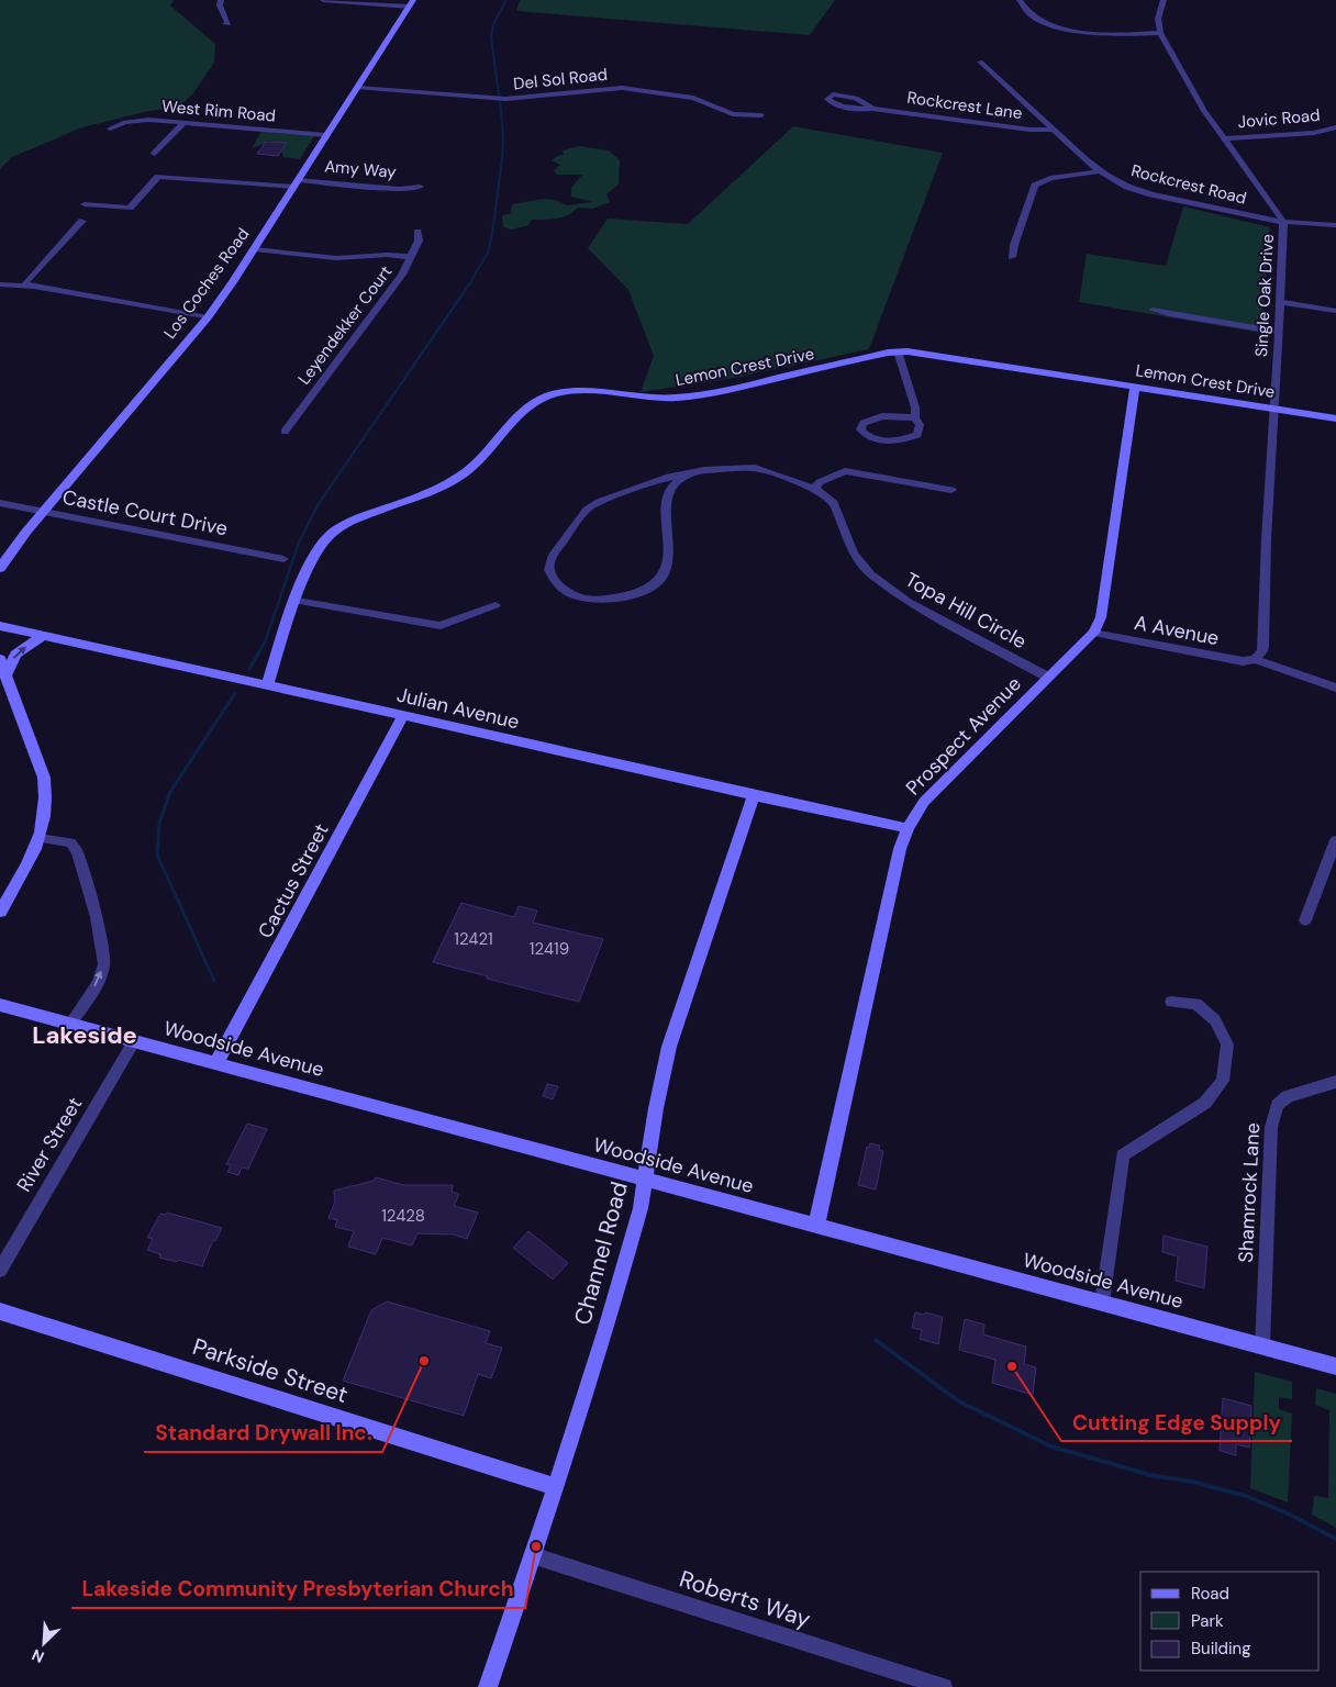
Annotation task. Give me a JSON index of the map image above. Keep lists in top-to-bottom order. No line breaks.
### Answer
{"streets":{"street":["Del Sol Road","Rockcrest Lane","West Rim Road","Jovic Road","Amy Way","Rockcrest Road","Los Coches Road","Single Oak Drive","Leyendekker Court","Lemon Crest Drive","Castle Court Drive","Topa Hill Circle","A Avenue","Julian Avenue","Prospect Avenue","Cactus Street","Woodside Avenue","River Street","Shamrock Lane","Channel Road","Parkside Street","Roberts Way"]},"crossings":[["Del Sol Road","Los Coches Road"],["Rockcrest Lane","Rockcrest Road"],["West Rim Road","Los Coches Road"],["Jovic Road","Single Oak Drive"],["Amy Way","Los Coches Road"],["Rockcrest Road","Single Oak Drive"],["Los Coches Road","Castle Court Drive"],["Single Oak Drive","Lemon Crest Drive"],["Single Oak Drive","A Avenue"],["Lemon Crest Drive","Julian Avenue"],["Lemon Crest Drive","Prospect Avenue"],["Topa Hill Circle","Prospect Avenue"],["A Avenue","Prospect Avenue"],["Julian Avenue","Prospect Avenue"],["Julian Avenue","Cactus Street"],["Julian Avenue","Channel Road"],["Prospect Avenue","Woodside Avenue"],["Cactus Street","Woodside Avenue"],["Woodside Avenue","River Street"],["Woodside Avenue","Shamrock Lane"],["Woodside Avenue","Channel Road"],["Channel Road","Parkside Street"],["Channel Road","Roberts Way"]],"districts":["Lakeside"],"places":["Standard Drywall Inc.","Cutting Edge Supply","Lakeside Community Presbyterian Church"],"house_numbers":["12421","12419","12428"],"legend":["Road","Park","Building"],"north":"bottom left"}
